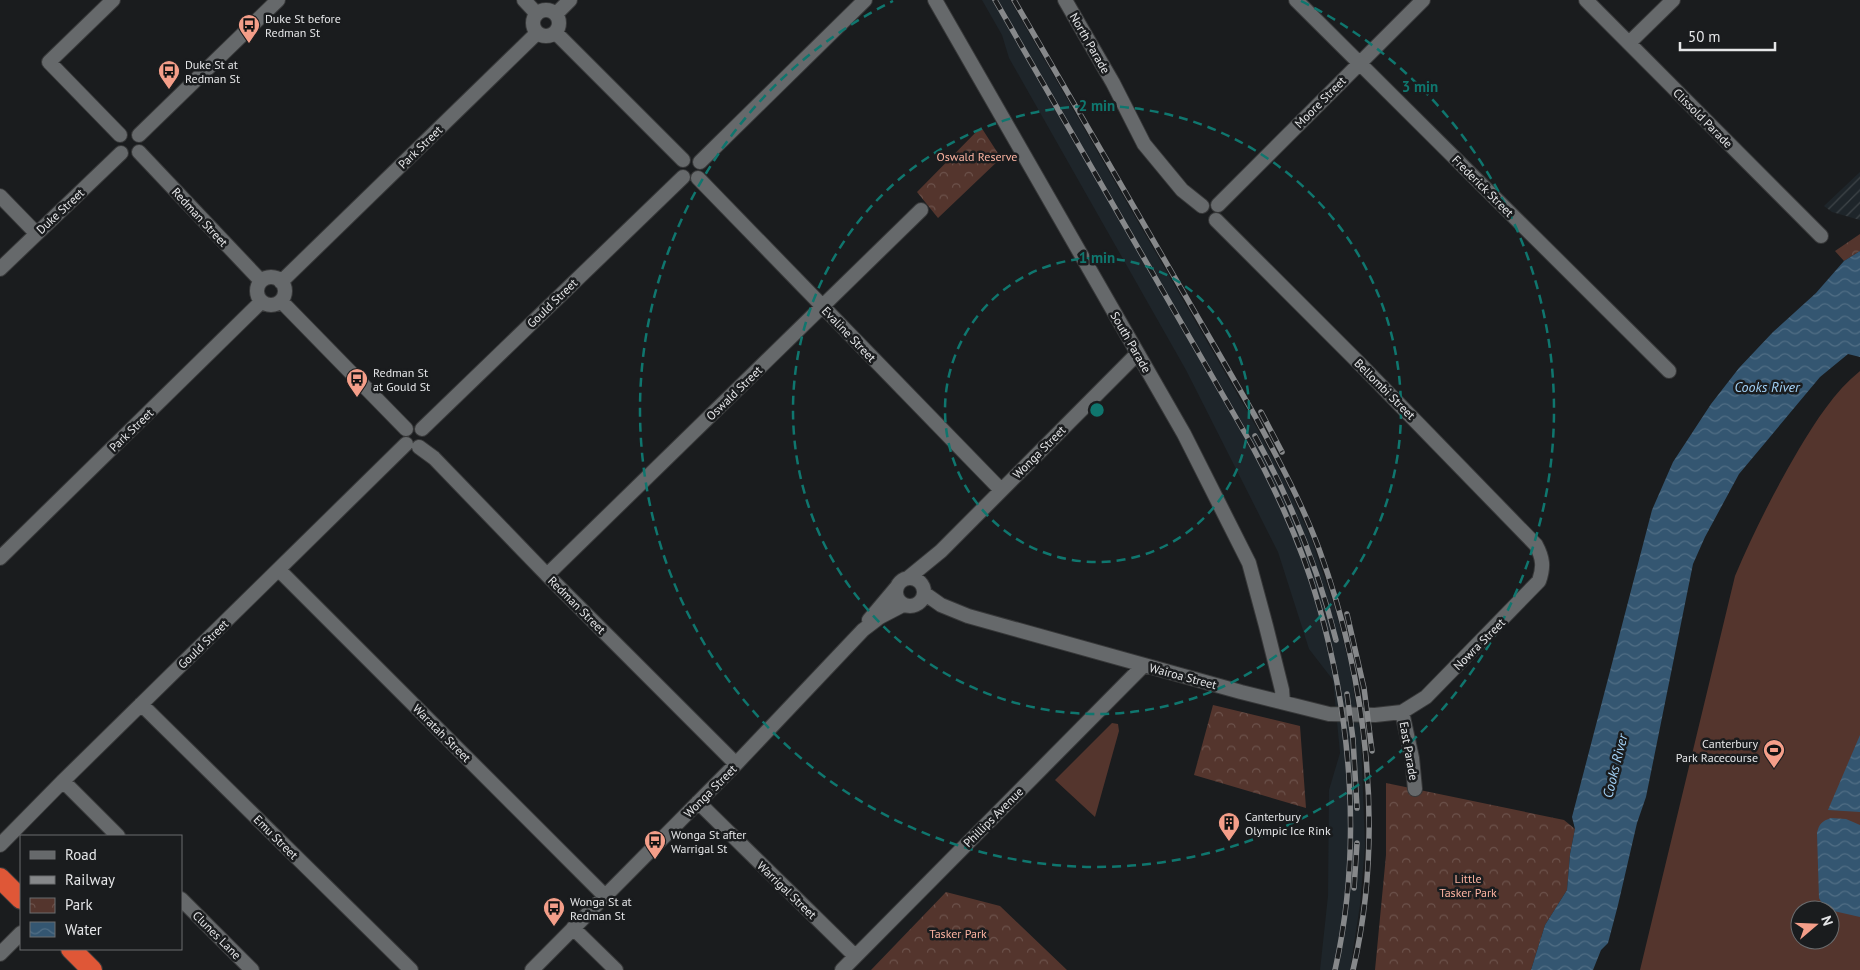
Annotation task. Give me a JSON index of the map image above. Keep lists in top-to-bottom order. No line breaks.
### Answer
{"streets":{"street":["North Parade","Moore Street","Clissold Parade","Park Street","Frederick Street","Duke Street","Redman Street","Gould Street","Evaline Street","South Parade","Bellombi Street","Oswald Street","Wonga Street","Nowra Street","Wairoa Street","Waratah Street","East Parade","Phillips Avenue","Emu Street","Warrigal Street","Clunes Lane"]},"crossings":[["North Parade","Moore Street"],["North Parade","Bellombi Street"],["Moore Street","Frederick Street"],["Moore Street","Bellombi Street"],["Park Street","Redman Street"],["Duke Street","Redman Street"],["Redman Street","Gould Street"],["Redman Street","Oswald Street"],["Redman Street","Wonga Street"],["Gould Street","Evaline Street"],["Gould Street","Waratah Street"],["Gould Street","Emu Street"],["Evaline Street","Oswald Street"],["Evaline Street","Wonga Street"],["South Parade","Wonga Street"],["South Parade","Wairoa Street"],["Bellombi Street","Nowra Street"],["Wonga Street","Wairoa Street"],["Wonga Street","Waratah Street"],["Wonga Street","Warrigal Street"],["Nowra Street","Wairoa Street"],["Nowra Street","East Parade"],["Wairoa Street","East Parade"],["Wairoa Street","Phillips Avenue"],["Phillips Avenue","Warrigal Street"]],"water":["Cooks River"],"parks":["Oswald Reserve","Little Tasker Park","Tasker Park"],"places":{"bus stop":["Duke St before Redman St","Duke St at Redman St","Redman St at Gould St","Wonga St after Warrigal St","Wonga St at Redman St"],"sports":["Canterbury Park Racecourse"],"building":["Canterbury Olympic Ice Rink"]},"legend":["Road","Railway","Park","Water"],"scale_bar":"50 m","north":"right","rings":["3 min","2 min","1 min"]}
